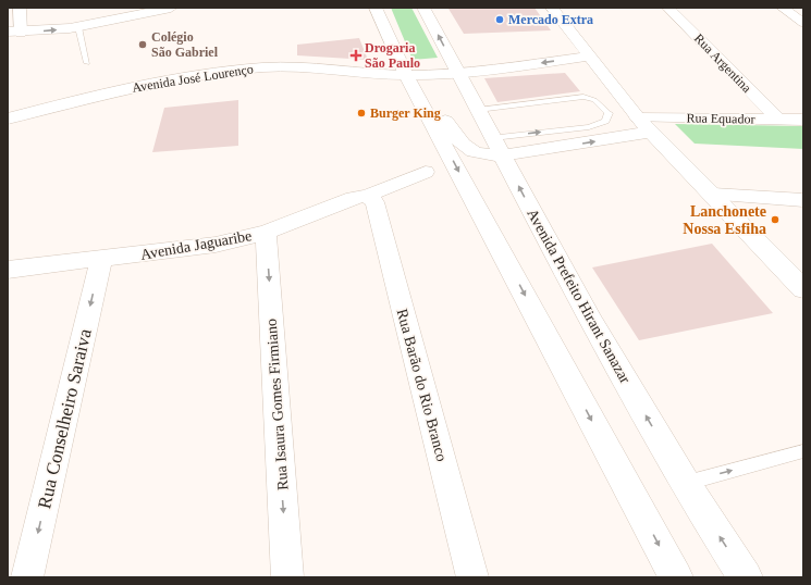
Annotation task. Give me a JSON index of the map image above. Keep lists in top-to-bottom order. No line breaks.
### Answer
{"streets":{"main road":["Avenida José Lourenço","Avenida Prefeito Hirant Sanazar"],"street":["Rua Argentina","Rua Equador","Avenida Jaguaribe","Rua Barão do Rio Branco","Rua Isaura Gomes Firmiano","Rua Conselheiro Saraiva"]},"crossings":[["Rua Argentina","Rua Equador"],["Avenida José Lourenço","Avenida Prefeito Hirant Sanazar"],["Avenida Jaguaribe","Rua Barão do Rio Branco"],["Avenida Jaguaribe","Rua Isaura Gomes Firmiano"],["Avenida Jaguaribe","Rua Conselheiro Saraiva"]],"one_way":["Rua Isaura Gomes Firmiano","Rua Conselheiro Saraiva"],"places":{"other":["Mercado Extra","Colégio São Gabriel","Burger King","Lanchonete Nossa Esfiha"],"health":["Drogaria São Paulo"]}}
